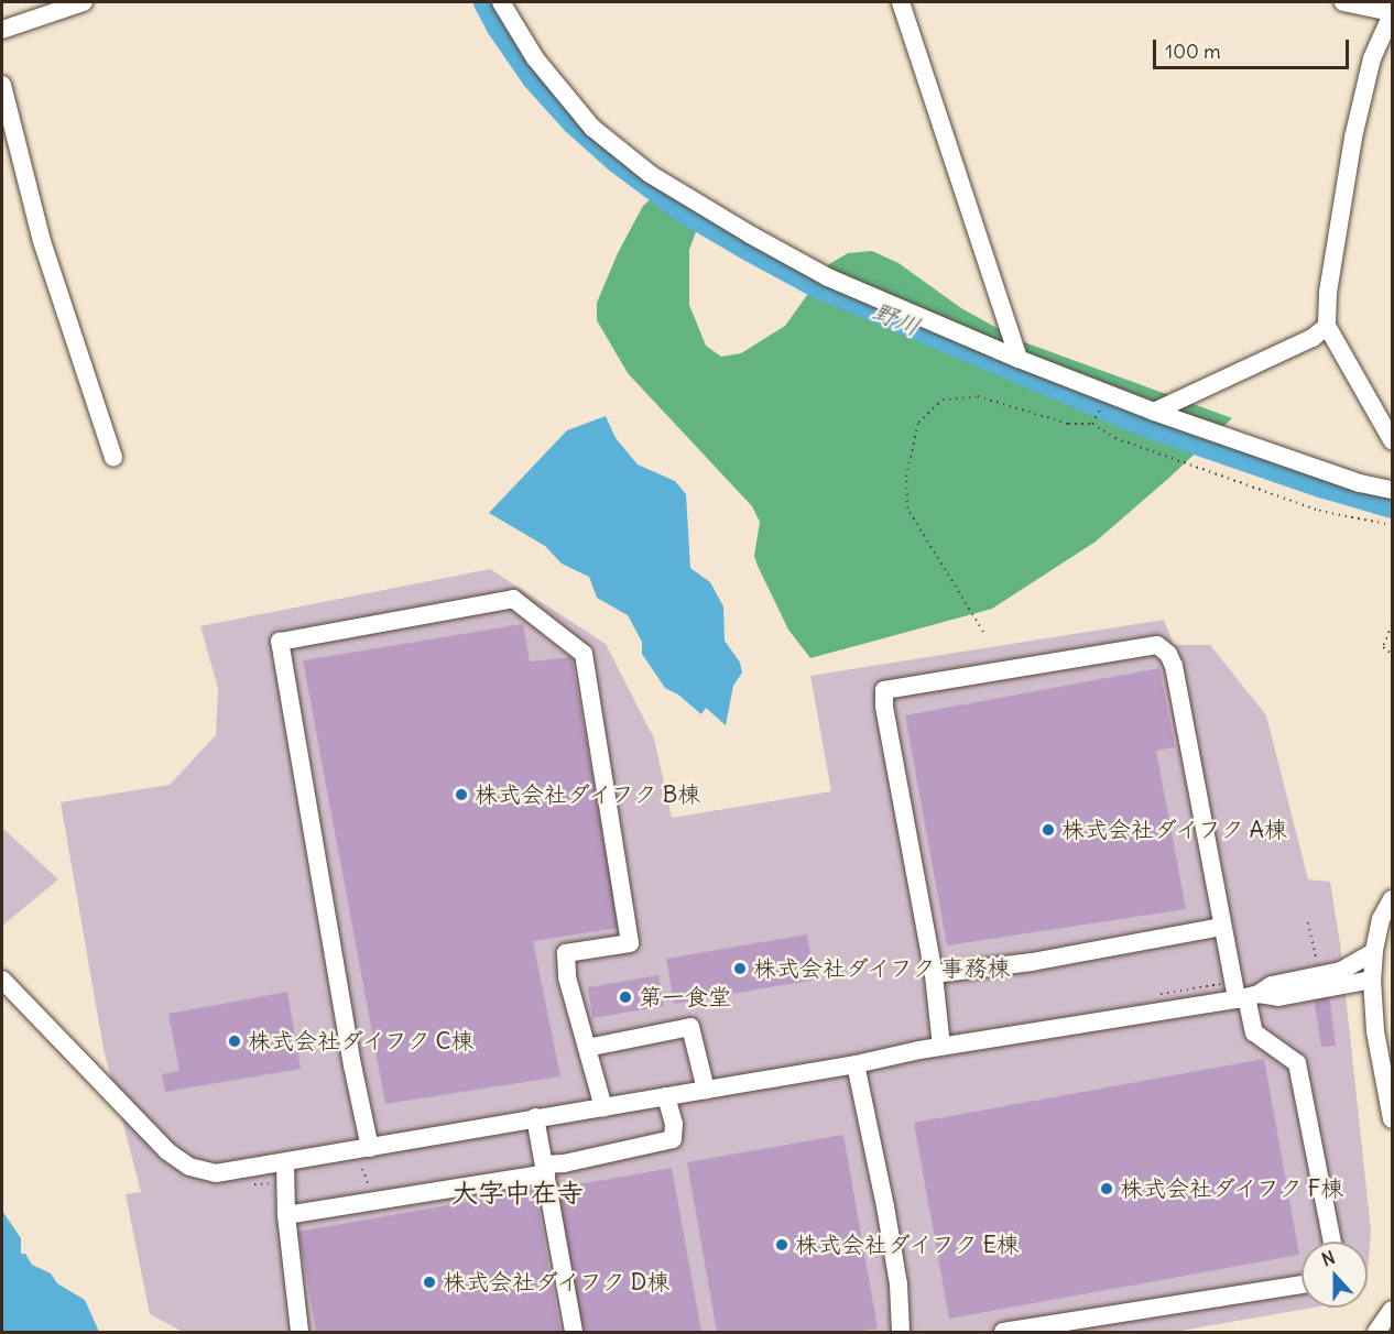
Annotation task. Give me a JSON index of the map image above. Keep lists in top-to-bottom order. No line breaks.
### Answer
{"districts":["大字中在寺"],"water":["野川"],"places":["株式会社ダイフク B棟","株式会社ダイフク A棟","株式会社ダイフク 事務棟","第一食堂","株式会社ダイフク C棟","株式会社ダイフク F棟","株式会社ダイフク E棟","株式会社ダイフク D棟"],"scale_bar":"100 m","north":"top"}
